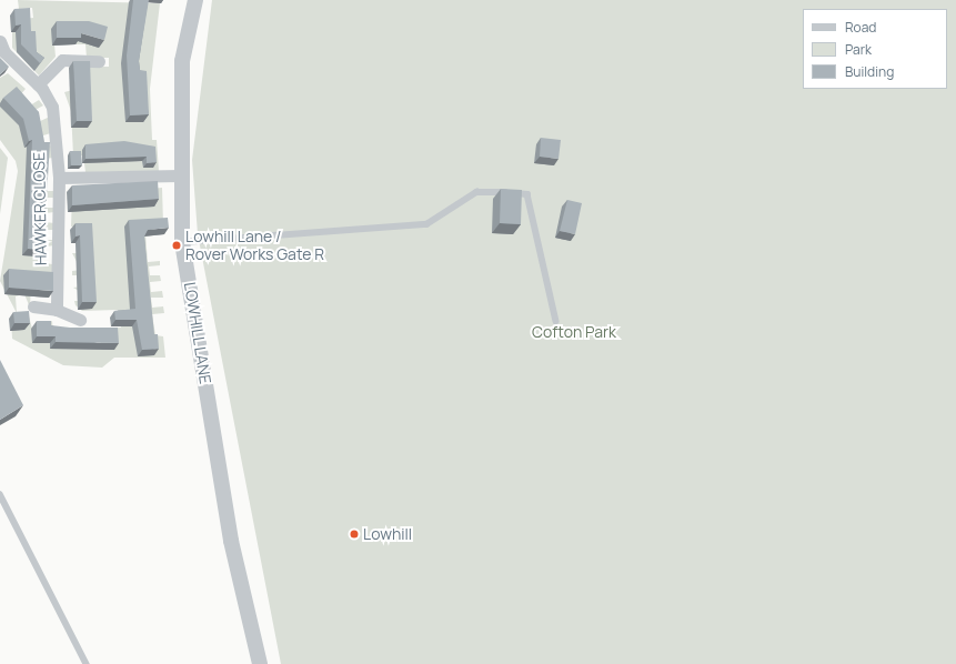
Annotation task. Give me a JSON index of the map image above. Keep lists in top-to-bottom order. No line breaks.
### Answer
{"streets":{"street":["HAWKER CLOSE","LOWHILL LANE"]},"parks":["Cofton Park"],"places":["Lowhill Lane / Rover Works Gate R","Lowhill"],"legend":["Road","Park","Building"]}
